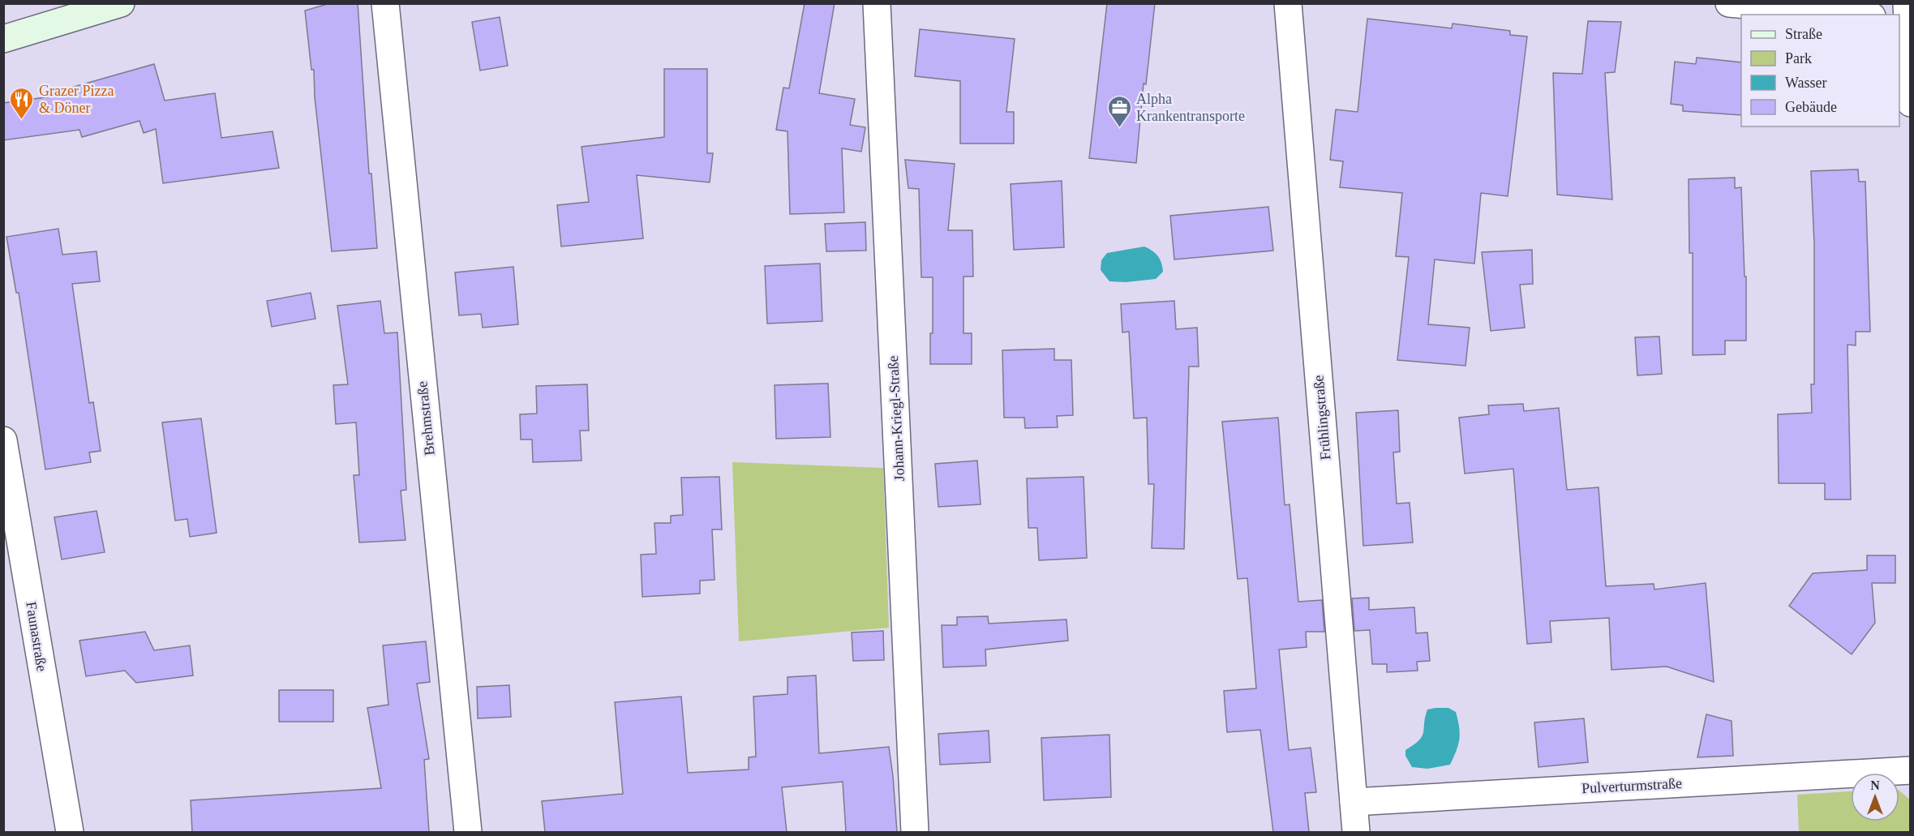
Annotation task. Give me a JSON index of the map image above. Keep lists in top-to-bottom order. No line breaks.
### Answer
{"streets":{"street":["Frühlingstraße","Brehmstraße","Johann-Kriegl-Straße","Faunastraße","Pulverturmstraße"]},"crossings":[["Frühlingstraße","Pulverturmstraße"]],"places":{"restaurant":["Grazer Pizza & Döner"],"office":["Alpha Krankentransporte"]},"legend":["Straße","Park","Wasser","Gebäude"],"north":"top"}
